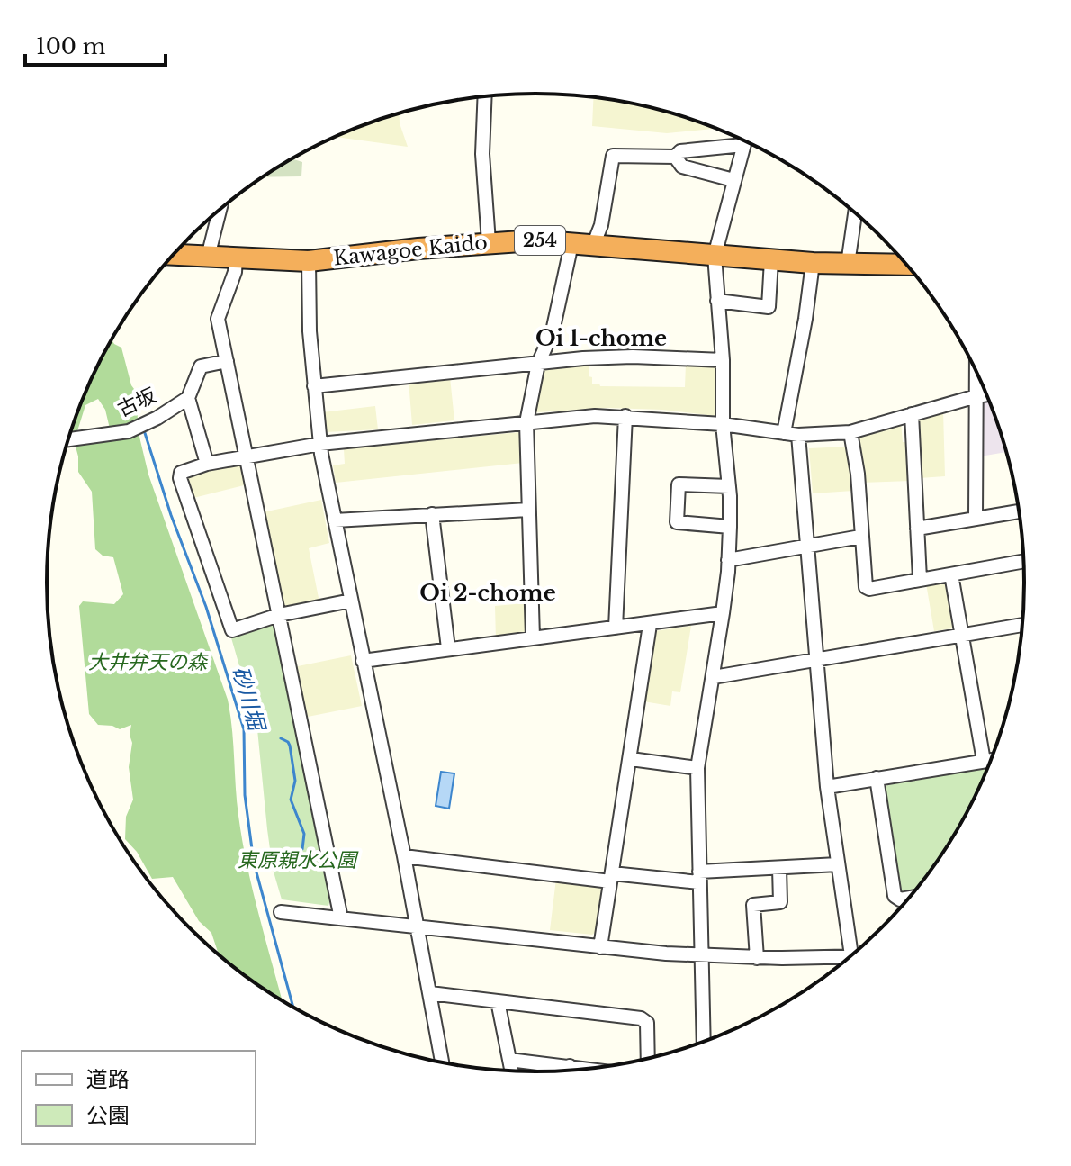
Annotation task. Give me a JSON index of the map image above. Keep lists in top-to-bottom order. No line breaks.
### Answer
{"streets":{"highway":["254","Kawagoe Kaido"],"street":["古坂"]},"districts":["Oi 1-chome","Oi 2-chome"],"water":["砂川堀"],"parks":["大井弁天の森","東原親水公園"],"legend":["道路","公園"],"scale_bar":"100 m"}
